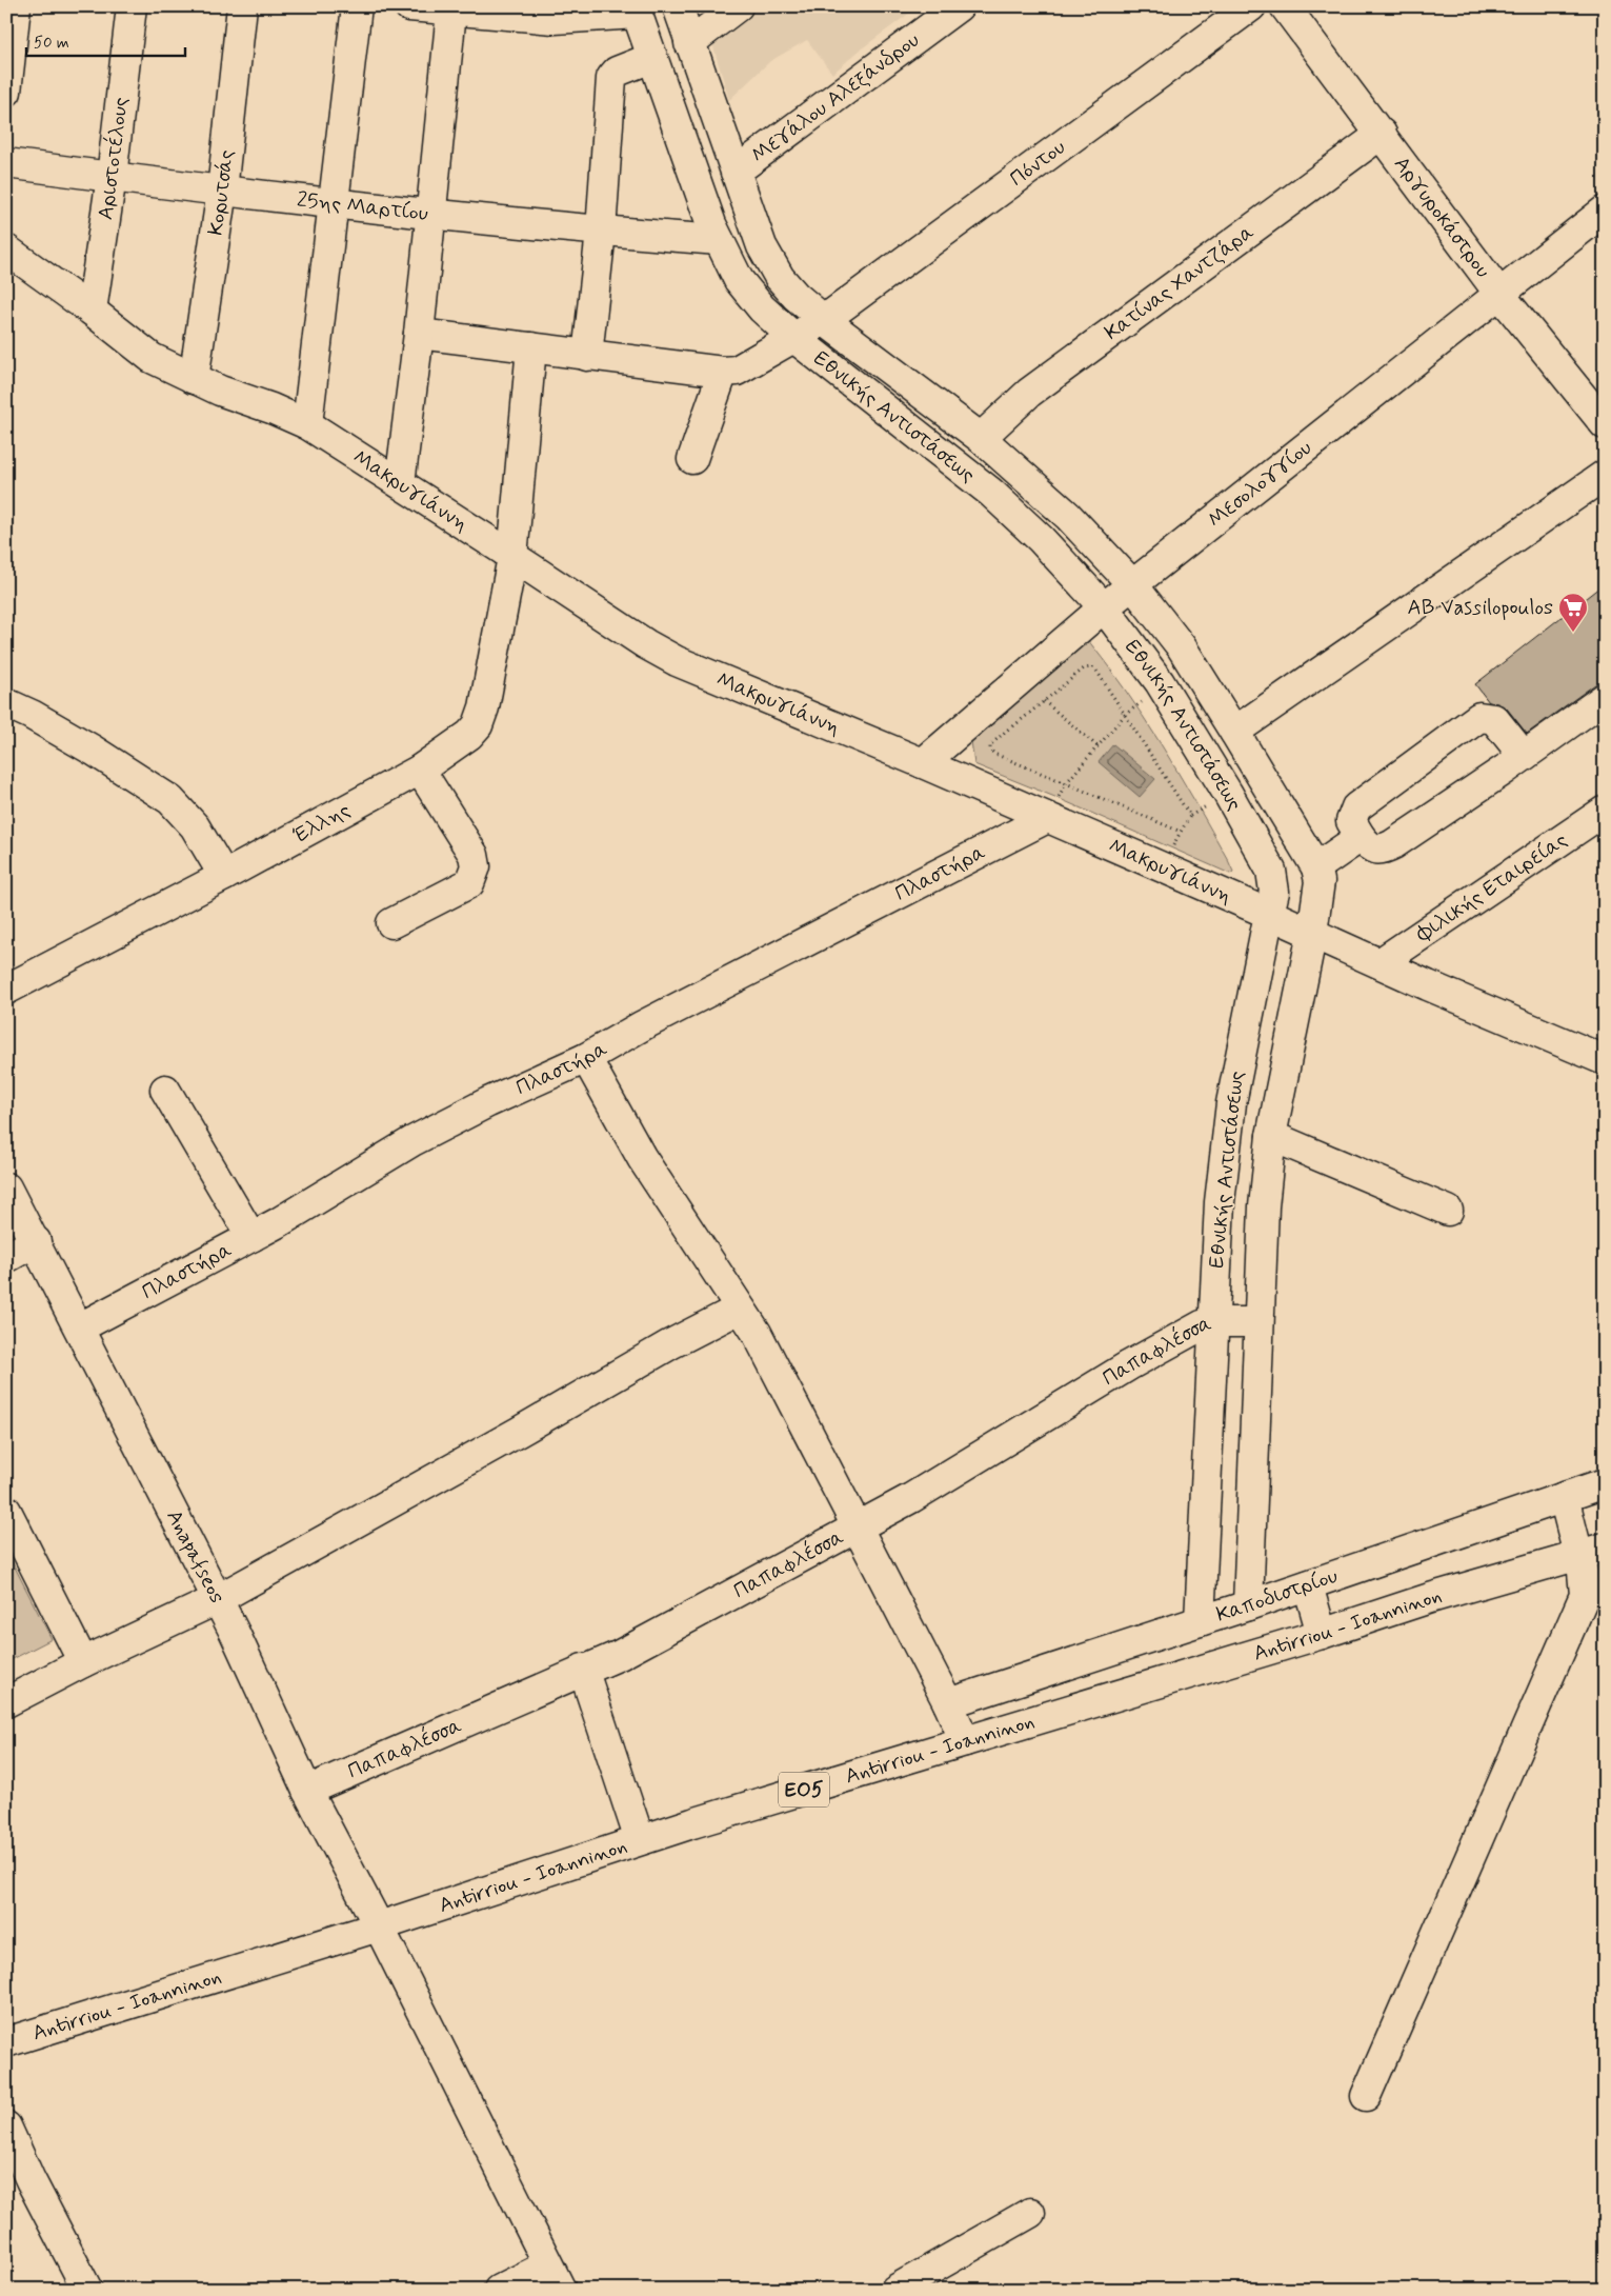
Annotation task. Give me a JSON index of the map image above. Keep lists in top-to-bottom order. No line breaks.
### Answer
{"streets":{"street":["Μεγάλου Αλεξάνδρου","Αριστοτέλους","Πόντου","Κορυτσάς","25ης Μαρτίου","Αργυροκάστρου","Κατίνας Χαντζάρα","Εθνικής Αντιστάσεως","Μεσολογγίου","Μακρυγιάννη","Έλλης","Πλαστήρα","Φιλικής Εταιρείας","Παπαφλέσσα","Anapafseos","Καποδιστρίου","Antirriou - Ioanninon","ΕΟ5"]},"crossings":[["Μεγάλου Αλεξάνδρου","Εθνικής Αντιστάσεως"],["Αριστοτέλους","25ης Μαρτίου"],["Αριστοτέλους","Μακρυγιάννη"],["Πόντου","Εθνικής Αντιστάσεως"],["Κορυτσάς","25ης Μαρτίου"],["Κορυτσάς","Μακρυγιάννη"],["25ης Μαρτίου","Εθνικής Αντιστάσεως"],["Αργυροκάστρου","Κατίνας Χαντζάρα"],["Αργυροκάστρου","Μεσολογγίου"],["Κατίνας Χαντζάρα","Εθνικής Αντιστάσεως"],["Εθνικής Αντιστάσεως","Μεσολογγίου"],["Εθνικής Αντιστάσεως","Μακρυγιάννη"],["Εθνικής Αντιστάσεως","Παπαφλέσσα"],["Εθνικής Αντιστάσεως","Καποδιστρίου"],["Μεσολογγίου","Μακρυγιάννη"],["Μακρυγιάννη","Έλλης"],["Μακρυγιάννη","Πλαστήρα"],["Μακρυγιάννη","Φιλικής Εταιρείας"],["Πλαστήρα","Anapafseos"],["Παπαφλέσσα","Anapafseos"],["Anapafseos","Antirriou - Ioanninon"]],"places":{"supermarket":["AB Vassilopoulos"]},"scale_bar":"50 m"}
